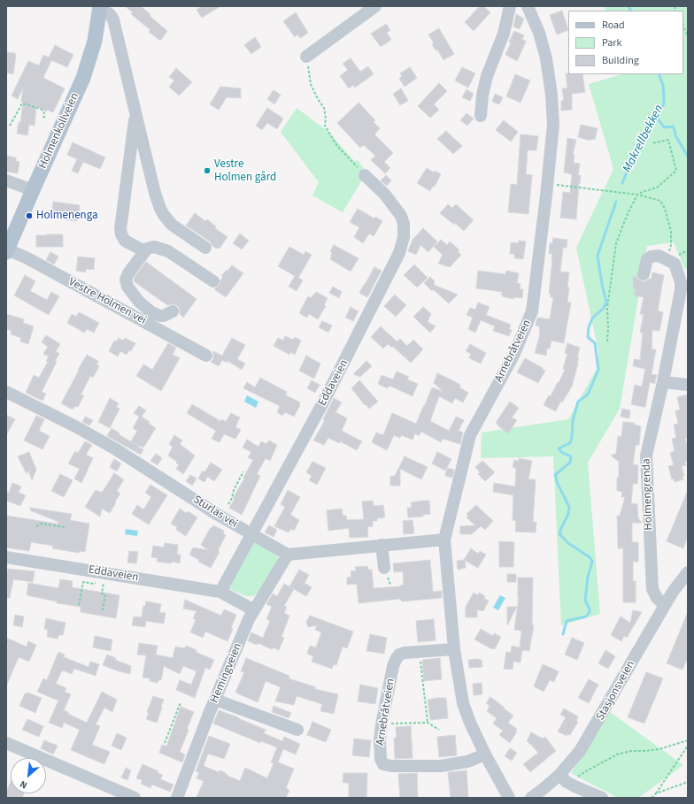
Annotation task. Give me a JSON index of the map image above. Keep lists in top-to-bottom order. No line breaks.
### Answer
{"streets":{"main road":["Holmenkollveien"],"street":["Vestre Holmen vei","Arnebråtveien","Eddaveien","Holmengrenda","Sturlas vei","Hemingveien","Stasjonsveien"]},"crossings":[["Holmenkollveien","Vestre Holmen vei"],["Eddaveien","Sturlas vei"],["Eddaveien","Hemingveien"],["Holmengrenda","Stasjonsveien"],["Sturlas vei","Hemingveien"]],"water":["Makrellbekken"],"places":["Vestre Holmen gård","Holmenenga"],"legend":["Road","Park","Building"],"north":"bottom left"}
